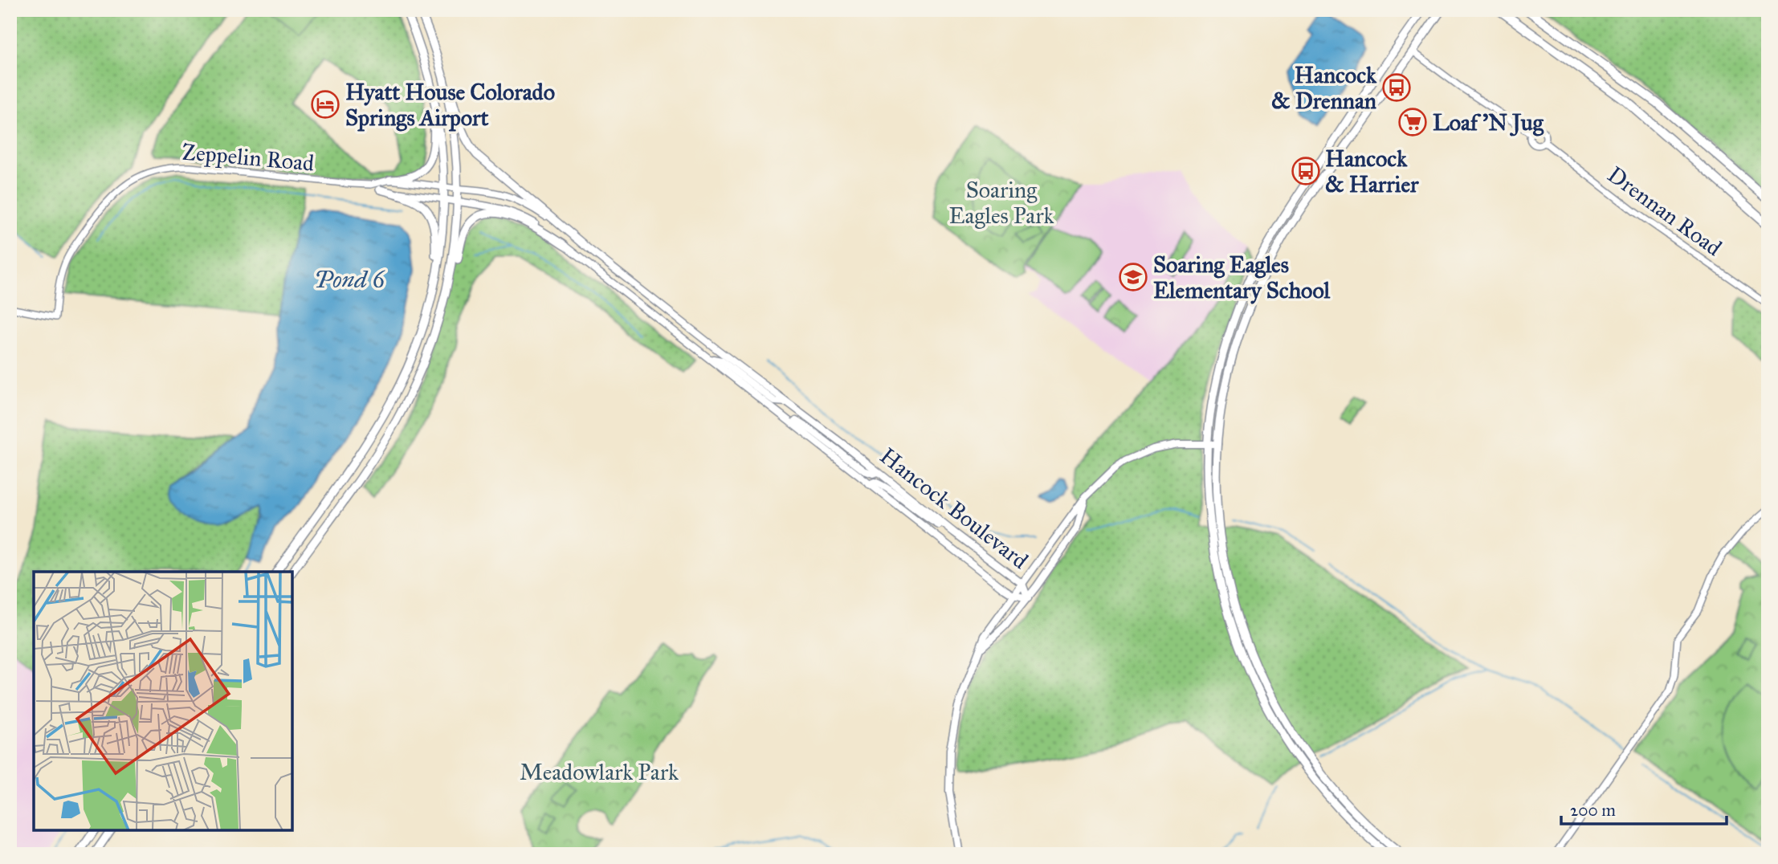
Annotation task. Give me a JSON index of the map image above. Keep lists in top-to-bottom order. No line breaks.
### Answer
{"streets":{"main road":["Hancock Boulevard"],"street":["Zeppelin Road","Drennan Road"]},"crossings":[["Zeppelin Road","Hancock Boulevard"]],"water":["Pond 6"],"parks":["Soaring Eagles Park","Meadowlark Park"],"places":{"bus stop":["Hancock & Drennan","Hancock & Harrier"],"hotel":["Hyatt House Colorado Springs Airport"],"supermarket":["Loaf 'N Jug"],"school or university":["Soaring Eagles Elementary School"]},"scale_bar":"200 m"}
